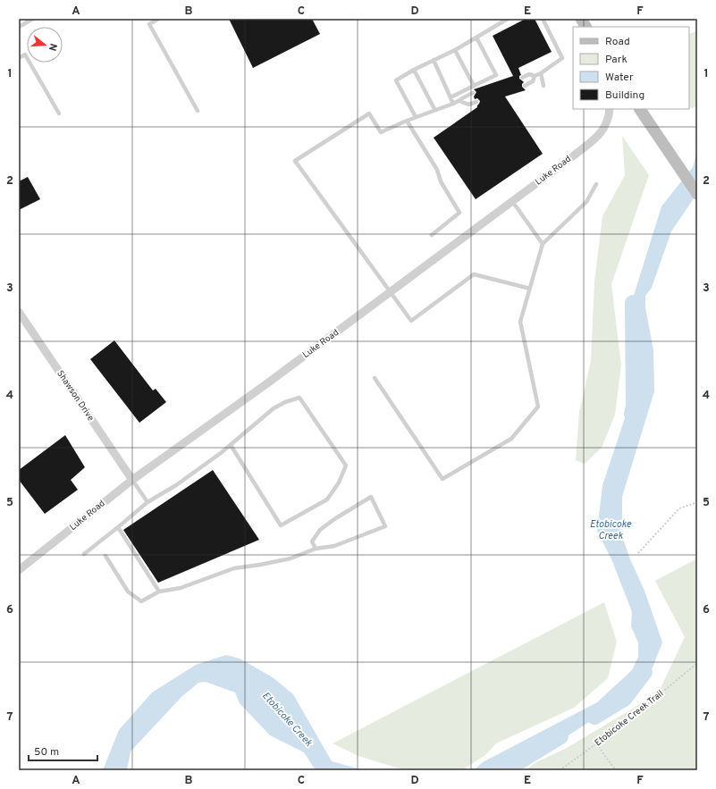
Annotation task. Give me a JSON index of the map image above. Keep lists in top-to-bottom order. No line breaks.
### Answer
{"streets":{"street":["Luke Road","Shawson Drive"],"path":["Etobicoke Creek Trail"]},"crossings":[["Luke Road","Shawson Drive"]],"water":["Etobicoke Creek"],"legend":["Road","Park","Water","Building"],"scale_bar":"50 m","north":"right","grid":{"columns":["A","B","C","D","E","F"],"rows":["1","2","3","4","5","6","7"]}}
